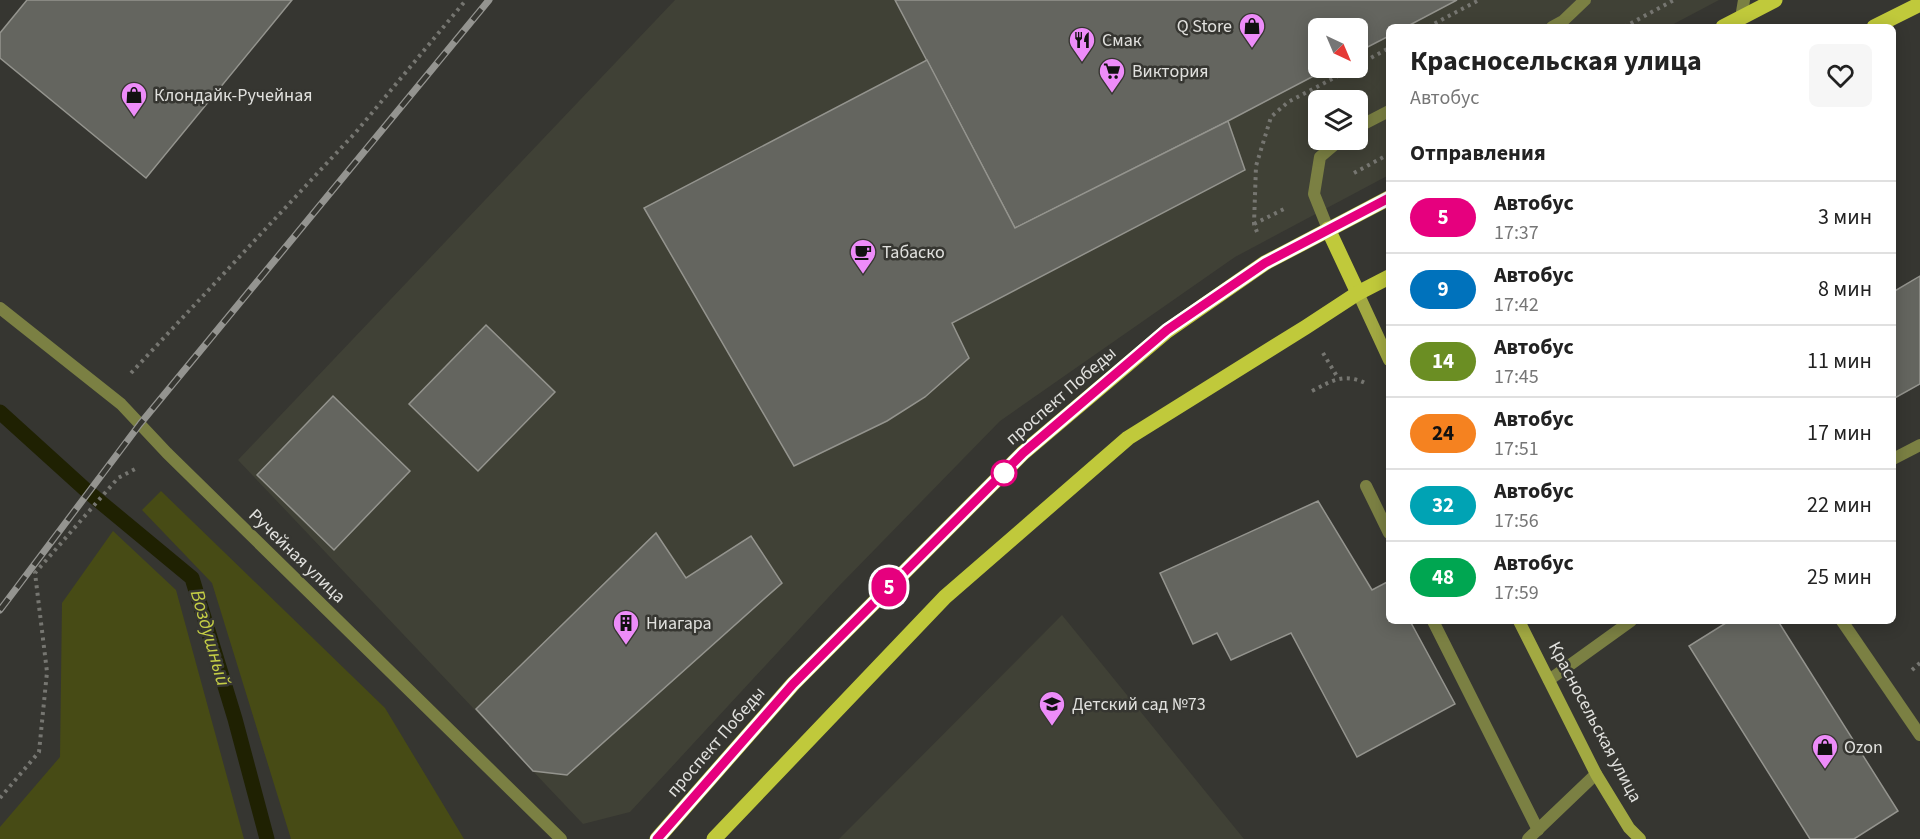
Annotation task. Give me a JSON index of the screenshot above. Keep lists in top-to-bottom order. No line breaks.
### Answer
{"streets":{"main road":["проспект Победы","Красносельская улица"],"street":["Ручейная улица"]},"water":["Воздушный"],"places":{"shop":["Q Store","Клондайк-Ручейная","Ozon"],"restaurant":["Смак"],"supermarket":["Виктория"],"cafe":["Табаско"],"building":["Ниагара"],"school or university":["Детский сад №73"]},"lines":["bus line 5"],"north":"bottom right","page":{"on_map":"5","heading":[["Красносельская улица","Автобус"],"Отправления"],"list":[{"mark":"5","name":"Автобус","note":"17:37","value":"3 мин"},{"mark":"9","name":"Автобус","note":"17:42","value":"8 мин"},{"mark":"14","name":"Автобус","note":"17:45","value":"11 мин"},{"mark":"24","name":"Автобус","note":"17:51","value":"17 мин"},{"mark":"32","name":"Автобус","note":"17:56","value":"22 мин"},{"mark":"48","name":"Автобус","note":"17:59","value":"25 мин"}]}}
